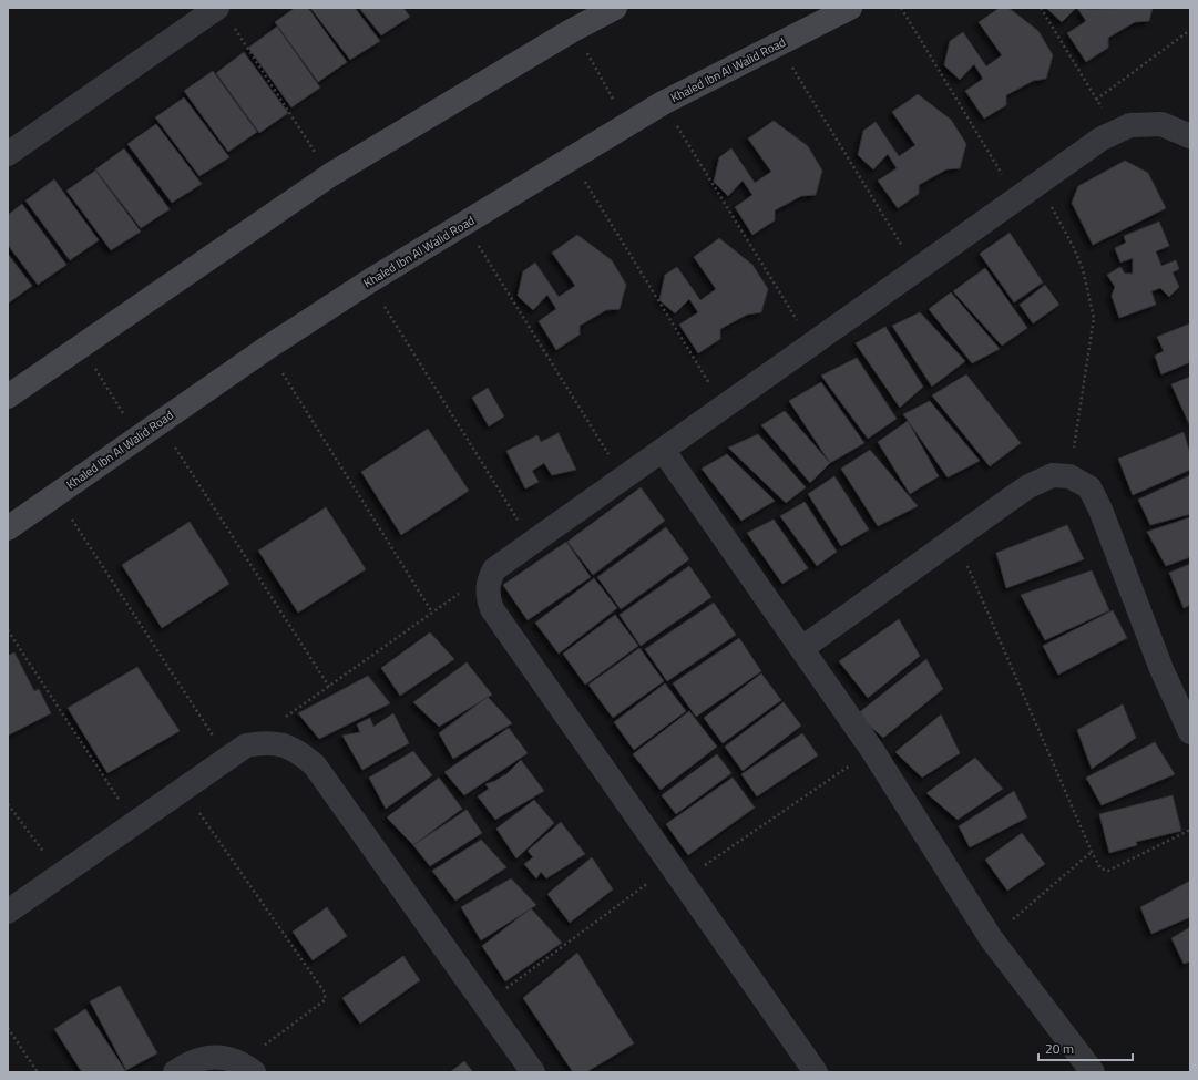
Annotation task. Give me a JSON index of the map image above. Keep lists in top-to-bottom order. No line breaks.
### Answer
{"streets":{"street":["Khaled Ibn Al Walid Road"]},"scale_bar":"20 m"}
